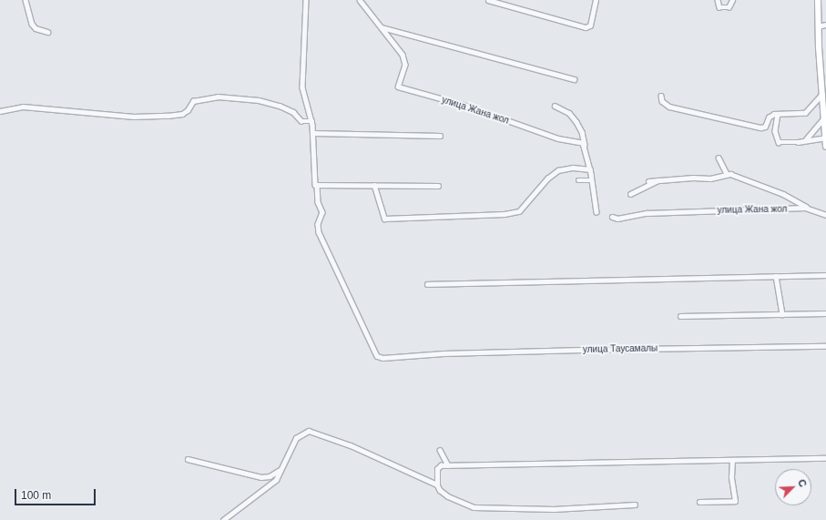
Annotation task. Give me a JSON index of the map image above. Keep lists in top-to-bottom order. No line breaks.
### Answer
{"streets":{"street":["улица Жана жол","улица Таусамалы"]},"scale_bar":"100 m","north":"top right"}
